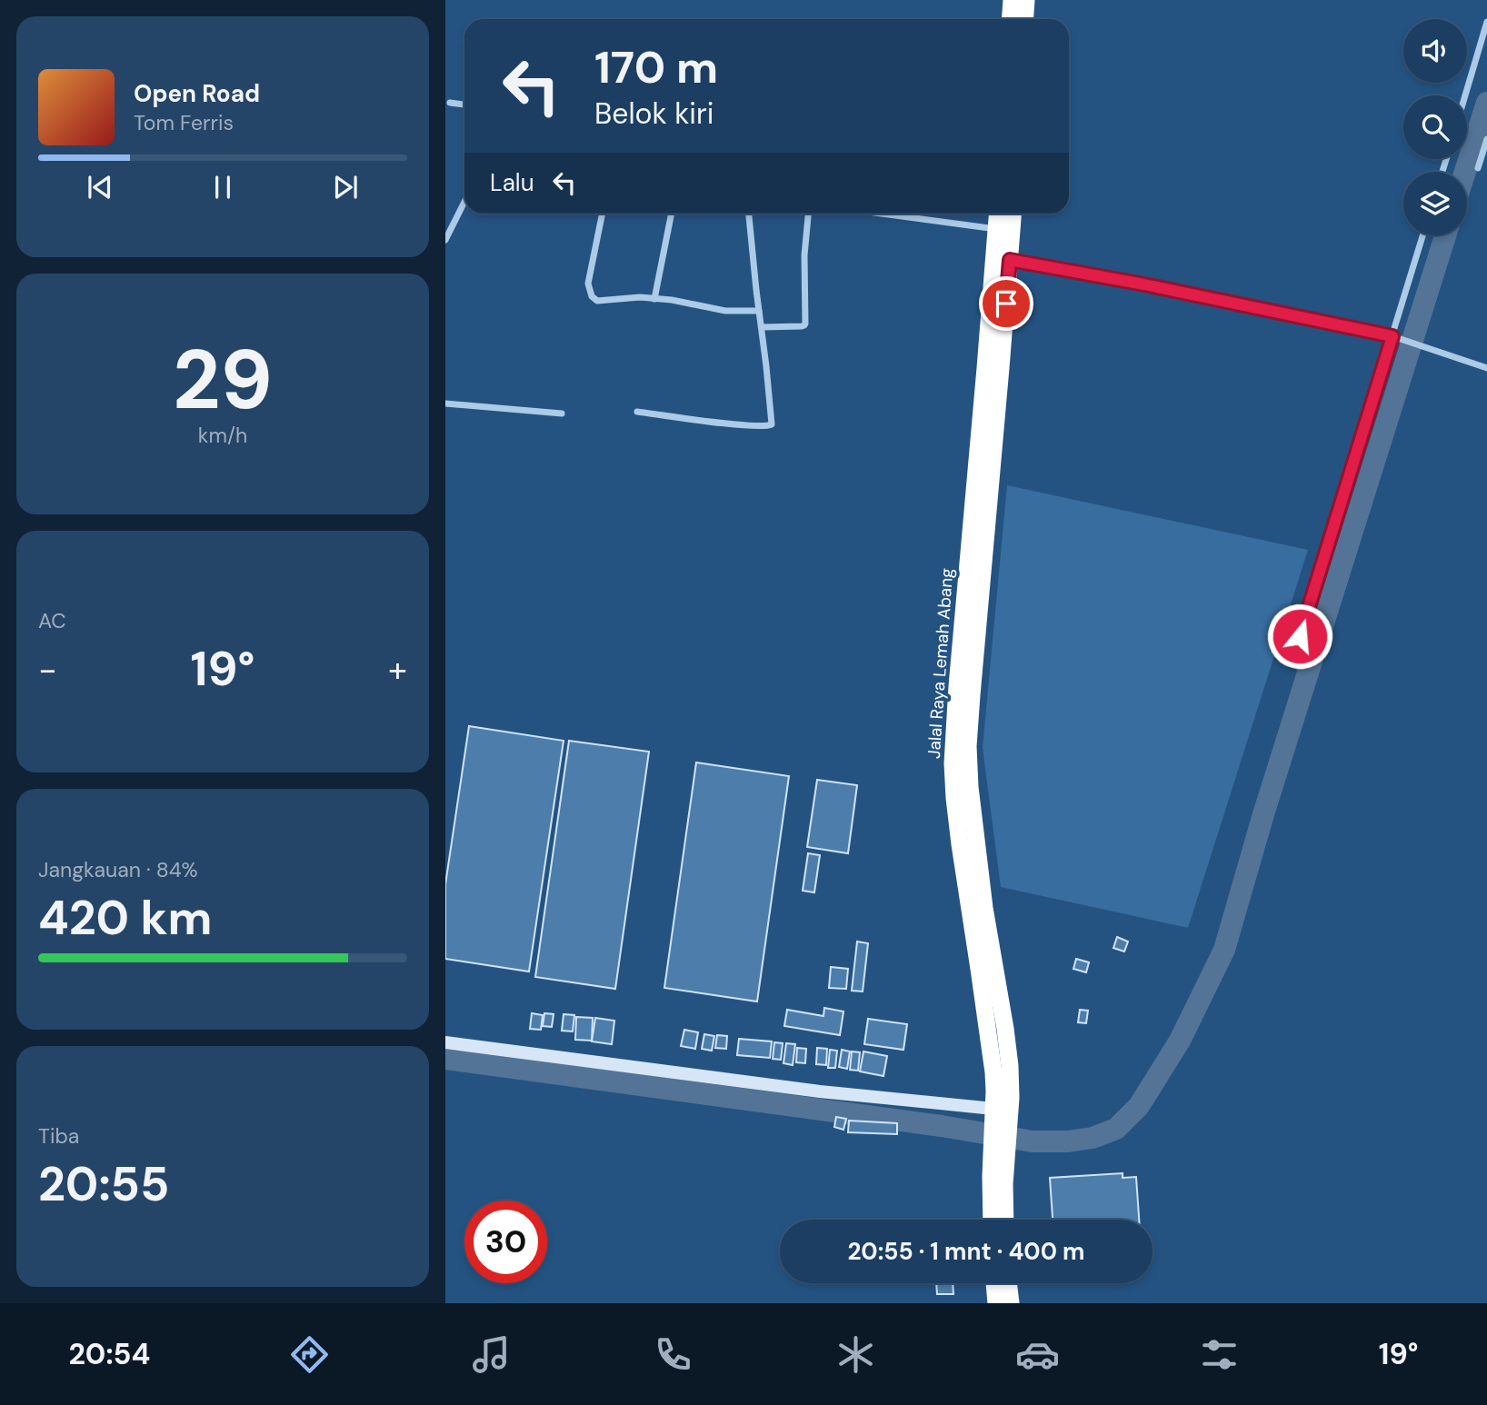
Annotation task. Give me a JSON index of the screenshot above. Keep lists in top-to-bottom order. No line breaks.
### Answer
{"streets":{"highway":["Jalal Raya Lemah Abang"]},"page":{"turn":["170 m","Belok kiri"],"song":["Open Road","Tom Ferris"],"then":"Lalu","tile":[["29","km/h"],"AC",["Jangkauan · 84%","420 km"],["Tiba","20:55"]],"heat":["−","19°","+"],"limit":"30","trip":"20:55 · 1 mnt · 400 m","tabs":["20:54","19°"]}}
